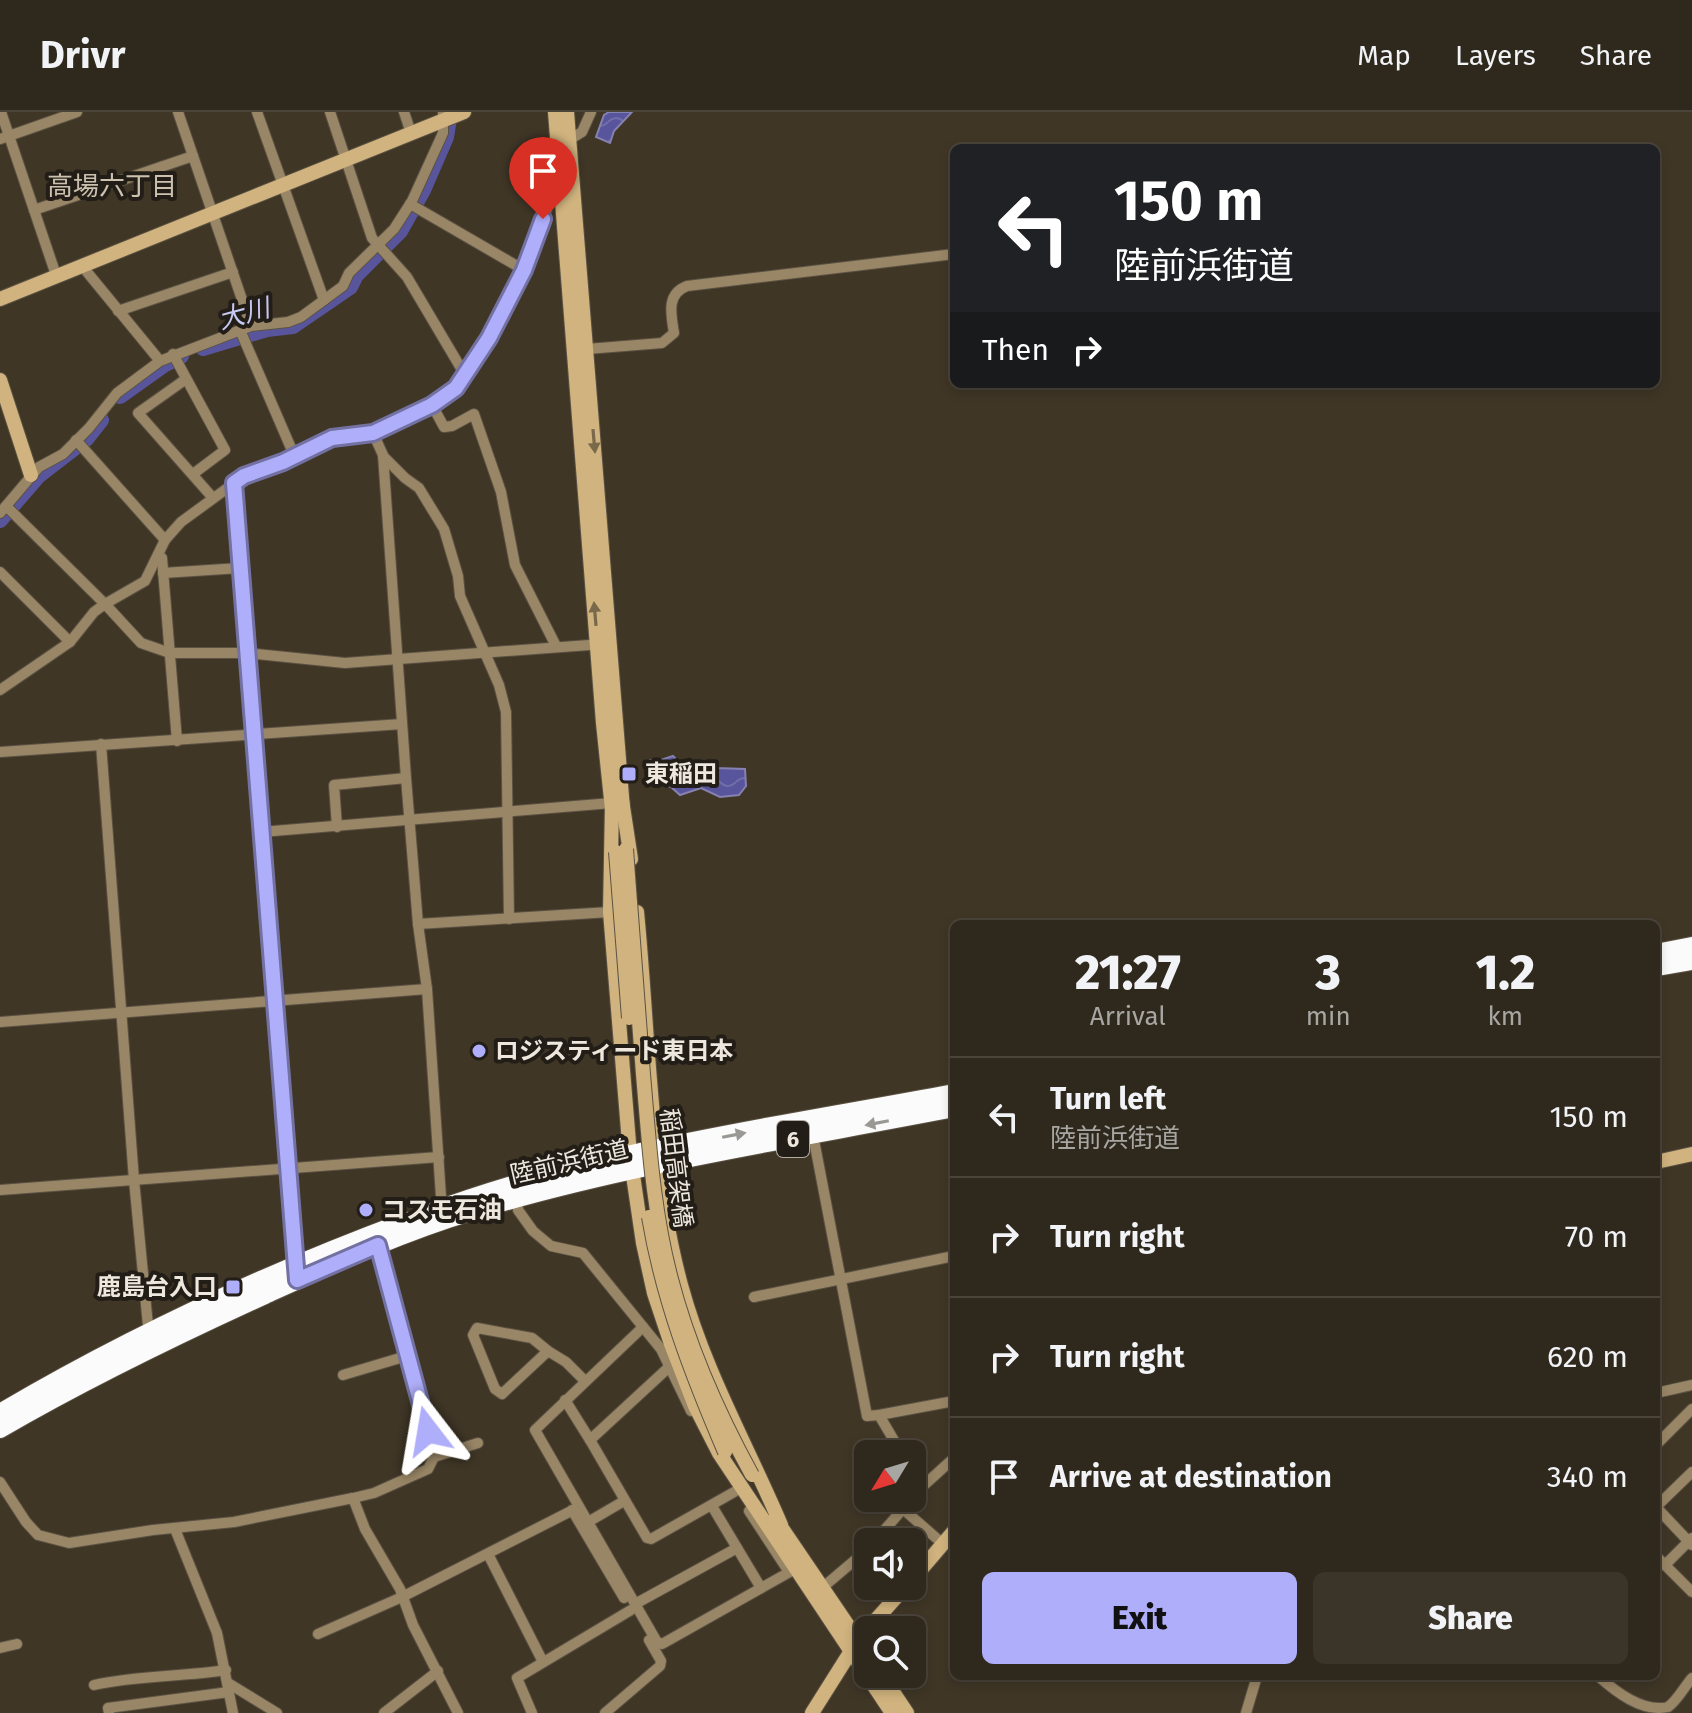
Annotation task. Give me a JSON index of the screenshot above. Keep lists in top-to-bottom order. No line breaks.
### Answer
{"streets":{"highway":["6","陸前浜街道"],"street":["稲田高架橋"]},"districts":["高場六丁目"],"water":["大川"],"places":{"transit":["東稲田","鹿島台入口"],"other":["ロジスティード東日本","コスモ石油"]},"north":"bottom left","page":{"header":"Drivr","nav":["Map","Layers","Share"],"turn":["150 m","陸前浜街道"],"then":"Then","eta":["21:27","Arrival","3","min","1.2","km"],"list":[{"name":"Turn left","note":"陸前浜街道","value":"150 m"},{"name":"Turn right","value":"70 m"},{"name":"Turn right","value":"620 m"},{"name":"Arrive at destination","value":"340 m"}],"buttons":["Exit","Share"]}}
